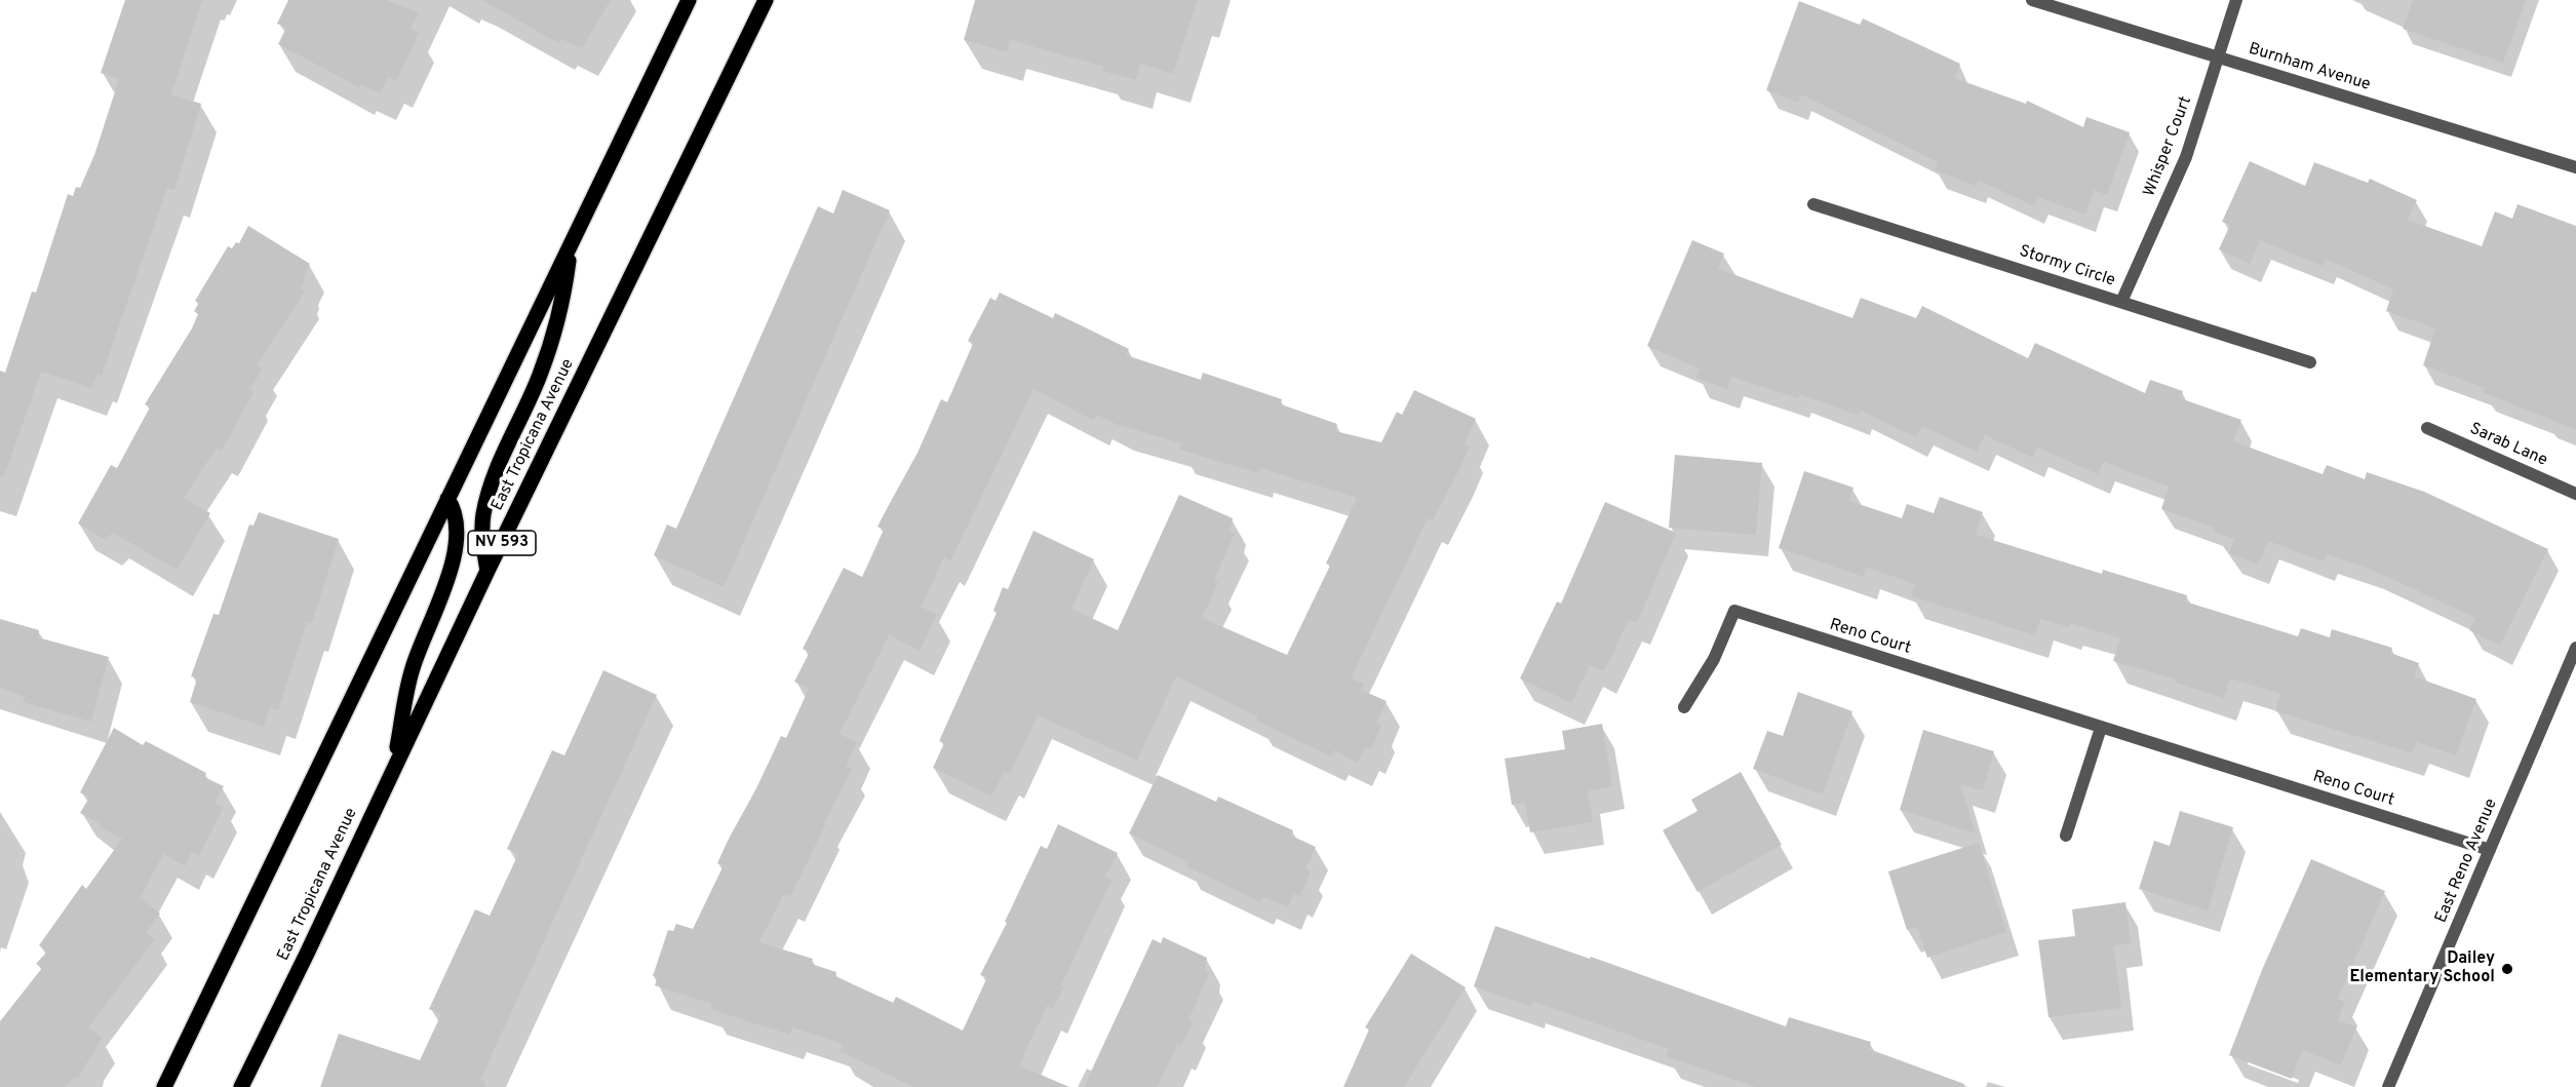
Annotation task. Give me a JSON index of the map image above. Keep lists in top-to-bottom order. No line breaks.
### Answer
{"streets":{"main road":["East Tropicana Avenue","NV 593"],"street":["Burnham Avenue","Whisper Court","Stormy Circle","Sarab Lane","Reno Court","East Reno Avenue"]},"crossings":[["Burnham Avenue","Whisper Court"],["Whisper Court","Stormy Circle"],["Reno Court","East Reno Avenue"]],"places":["Dailey Elementary School"]}
